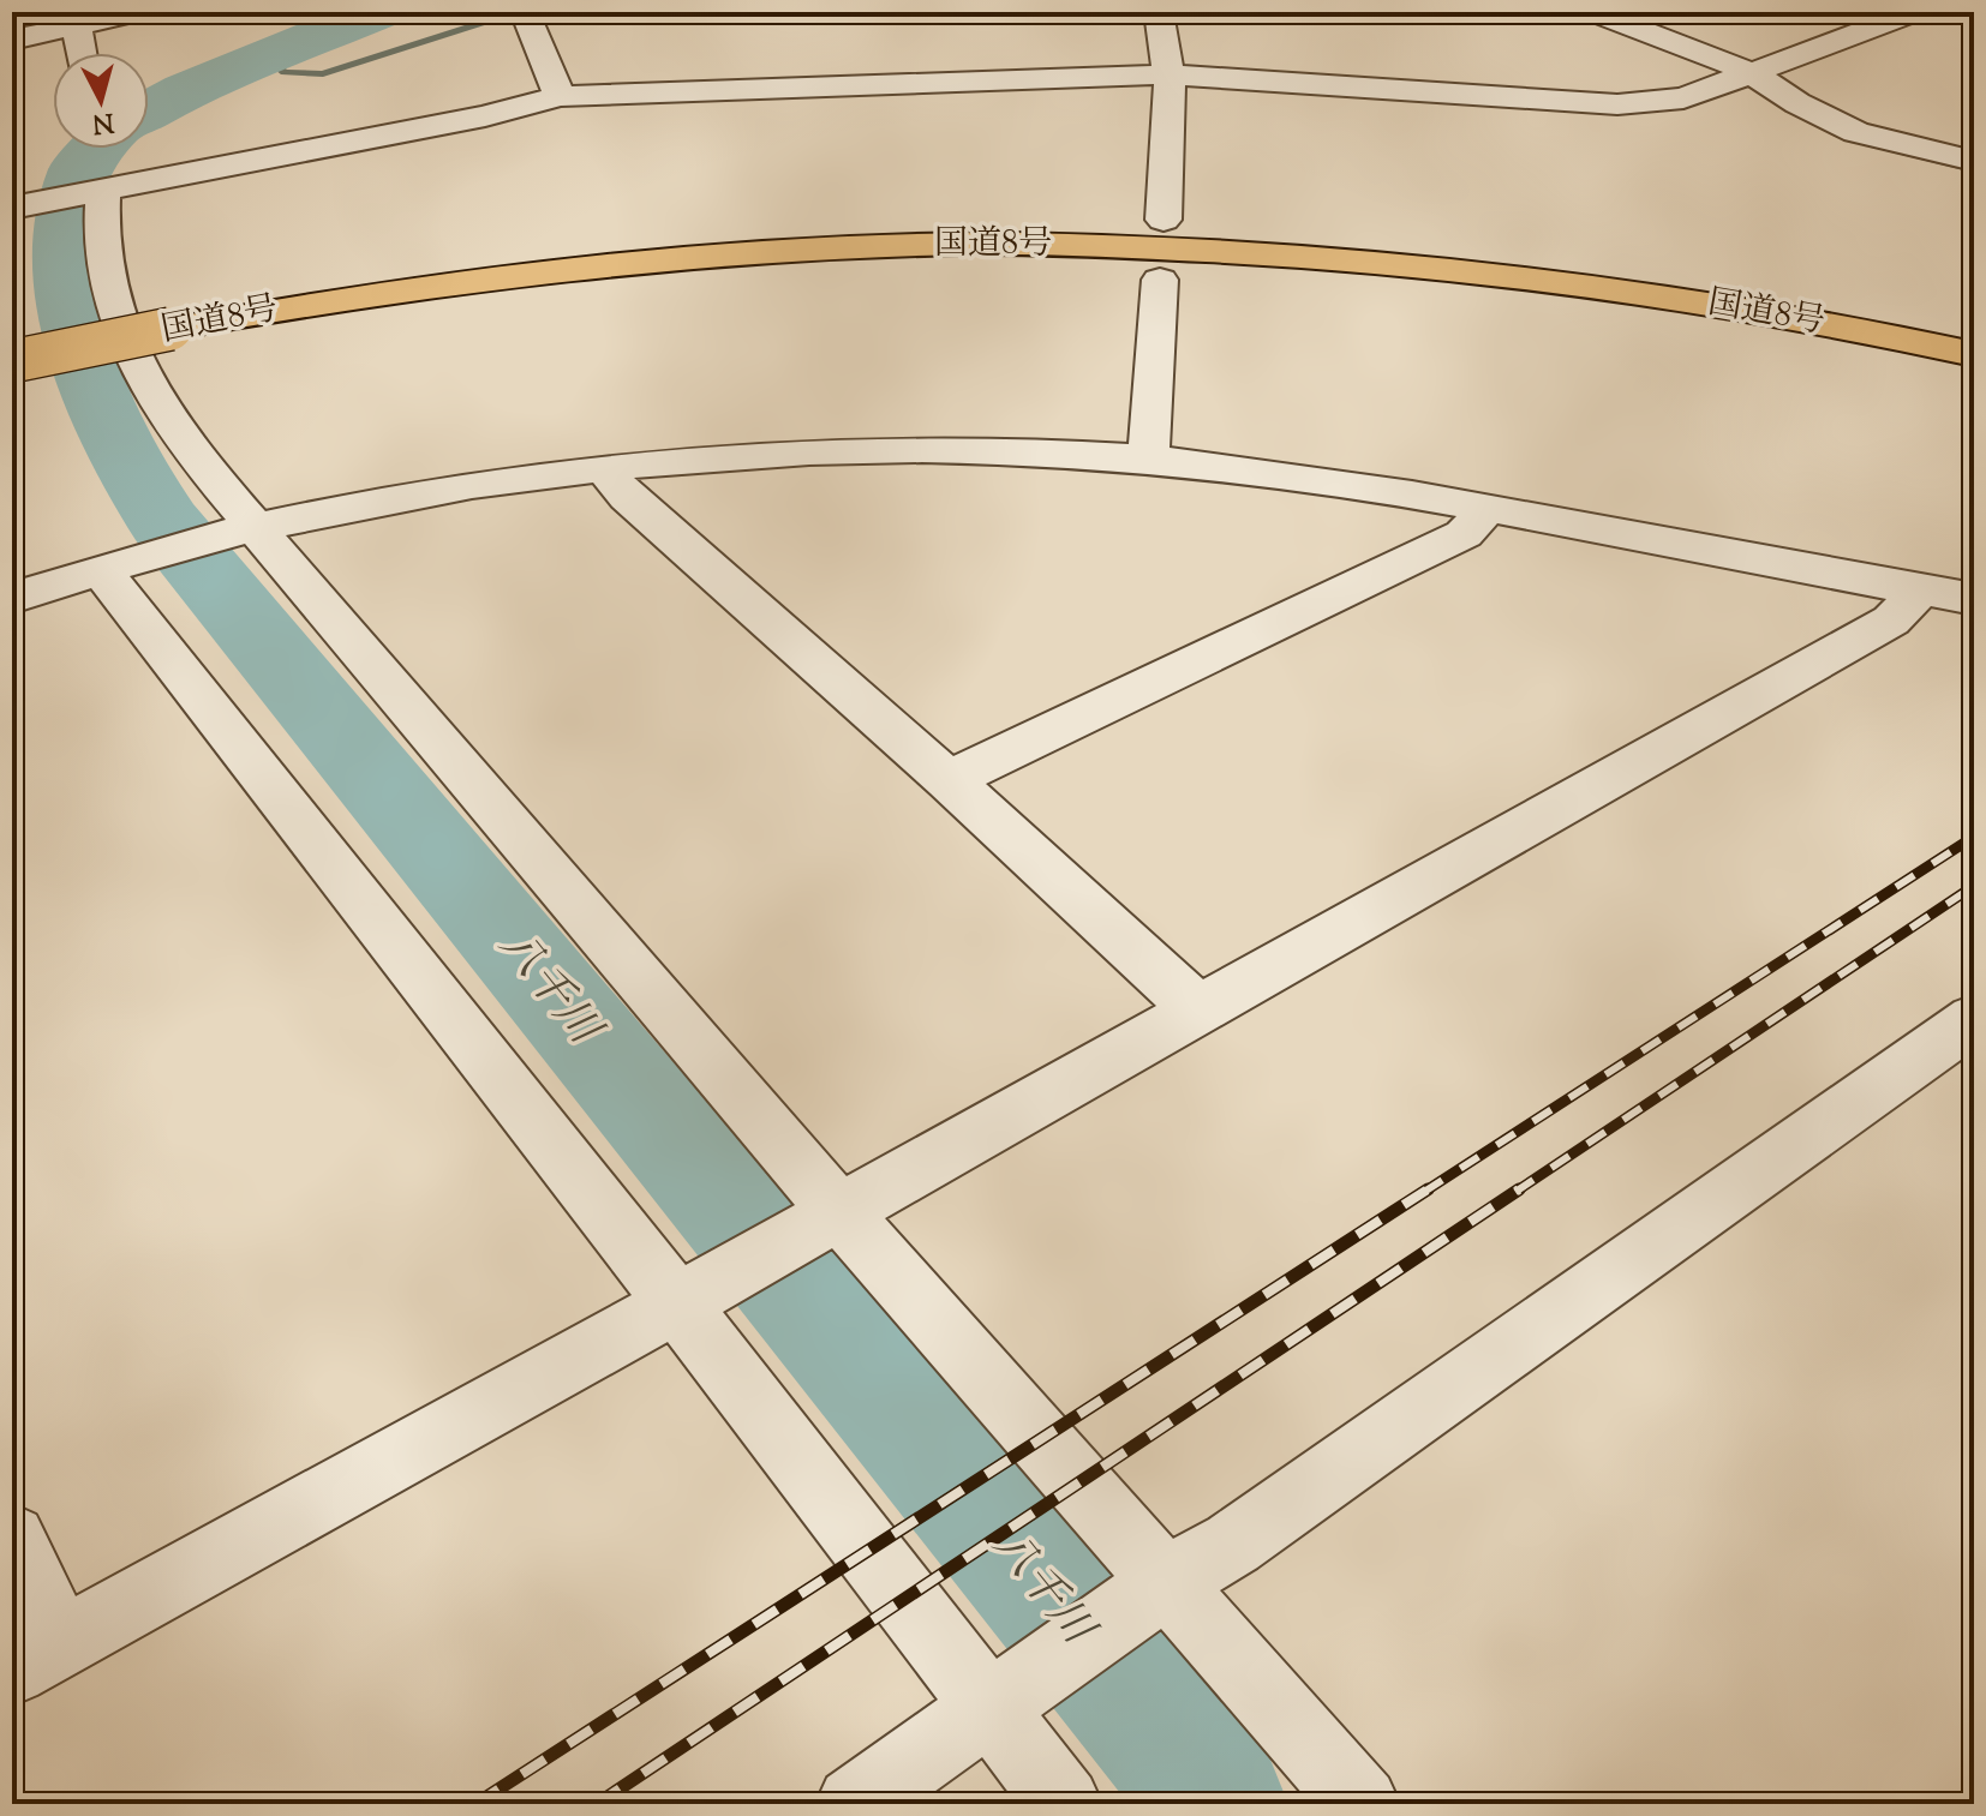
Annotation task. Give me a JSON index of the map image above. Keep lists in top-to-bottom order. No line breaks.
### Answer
{"streets":{"highway":["国道8号"]},"water":["八千川"],"north":"bottom"}
